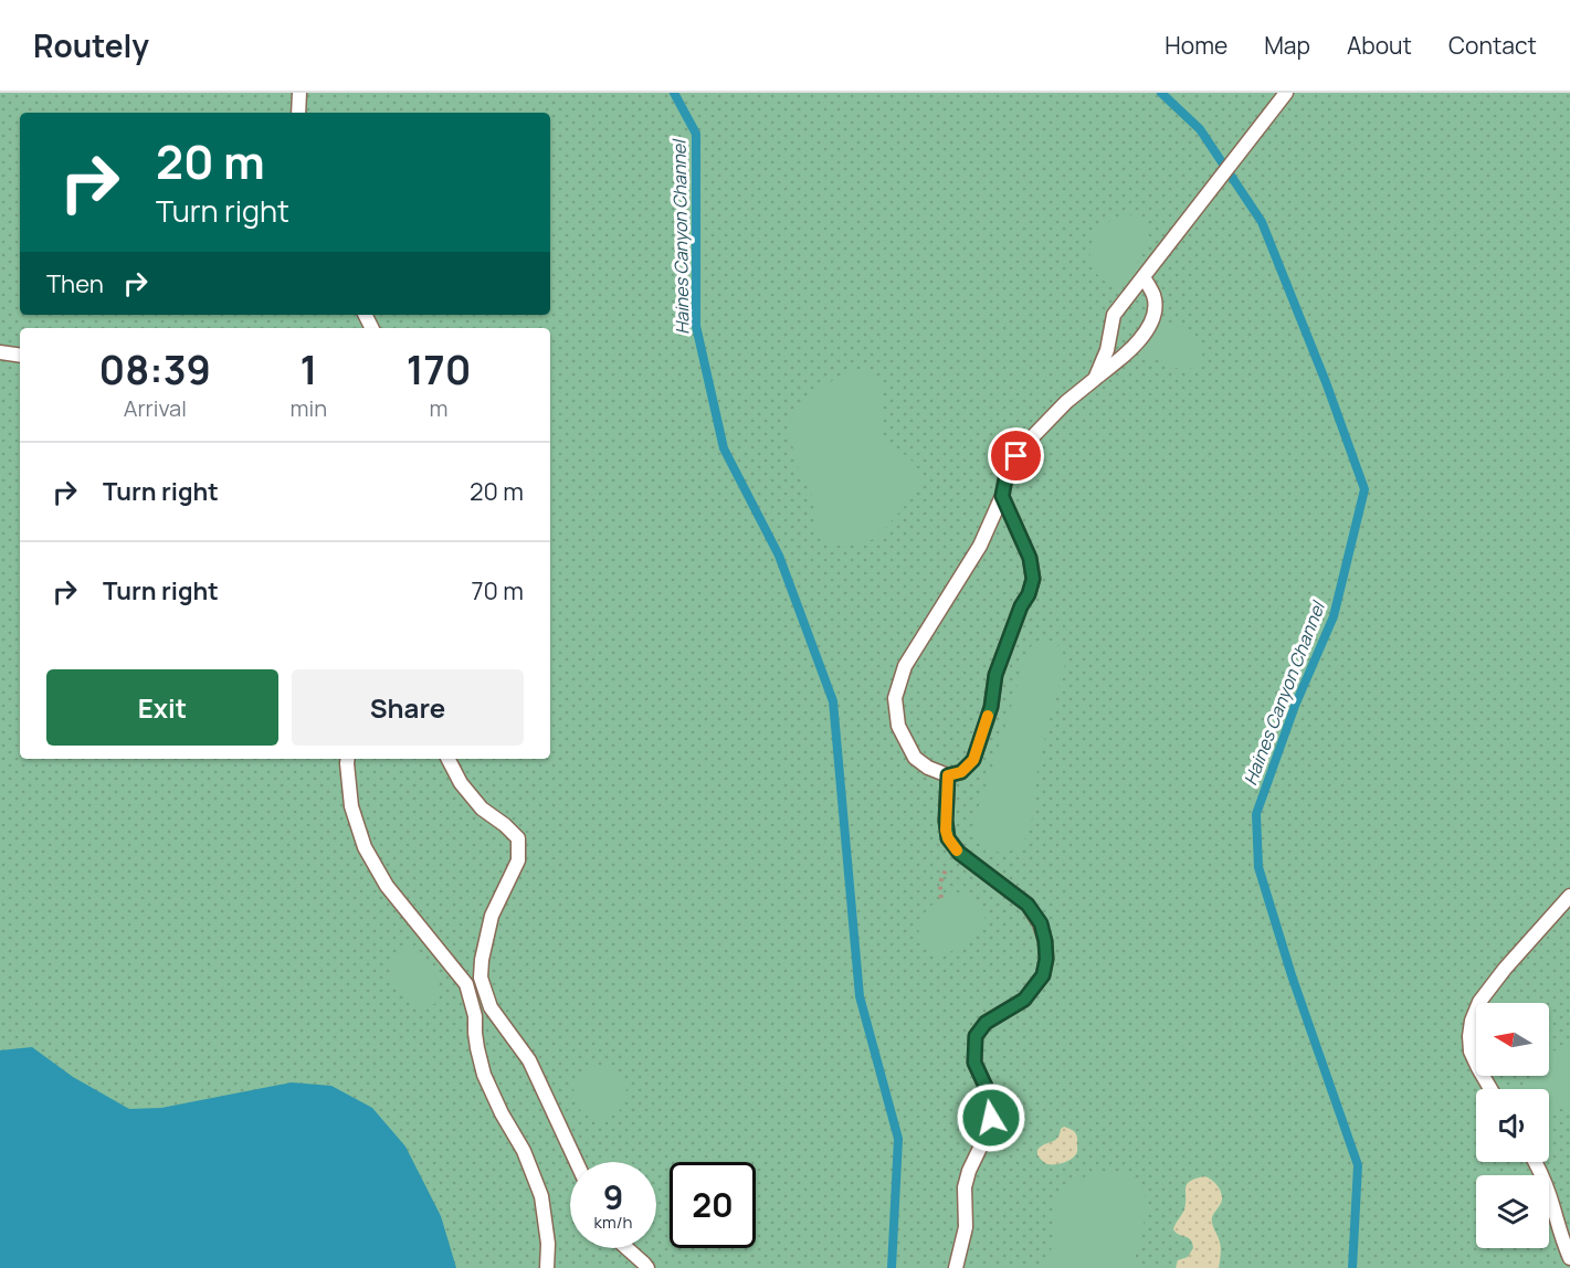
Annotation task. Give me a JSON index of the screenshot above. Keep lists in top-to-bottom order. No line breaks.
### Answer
{"water":["Haines Canyon Channel"],"north":"left","page":{"header":"Routely","nav":["Home","Map","About","Contact"],"turn":["20 m","Turn right"],"then":"Then","eta":["08:39","Arrival","1","min","170","m"],"list":[{"name":"Turn right","value":"20 m"},{"name":"Turn right","value":"70 m"}],"buttons":["Exit","Share"],"speed":"9 km/h","limit":"20"}}
